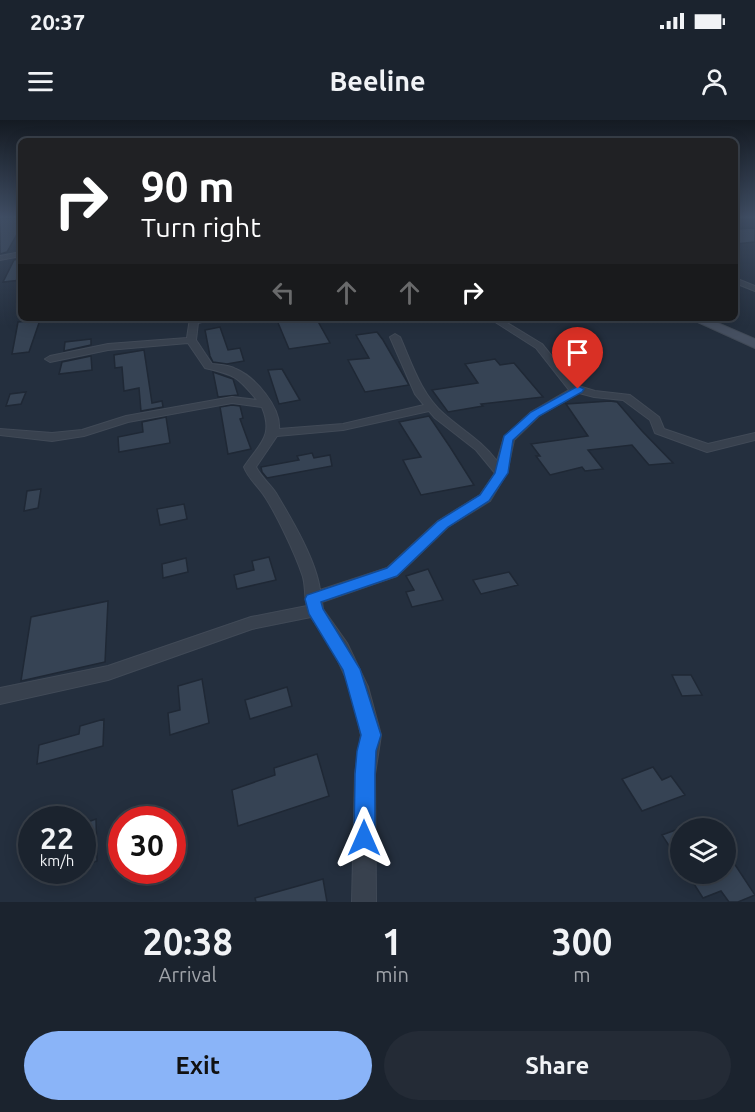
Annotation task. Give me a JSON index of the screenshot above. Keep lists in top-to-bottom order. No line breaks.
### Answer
{"page":{"status":"20:37","header":"Beeline","turn":["90 m","Turn right"],"speed":"22 km/h","limit":"30","eta":["20:38","Arrival","1","min","300","m"],"buttons":["Exit","Share"]}}
